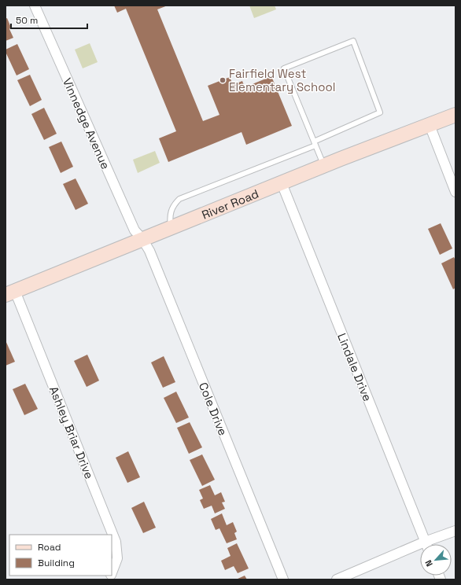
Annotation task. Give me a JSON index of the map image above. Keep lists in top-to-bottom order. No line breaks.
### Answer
{"streets":{"street":["Vinnedge Avenue","River Road","Lindale Drive","Cole Drive","Ashley Briar Drive"]},"crossings":[["Vinnedge Avenue","River Road"],["Vinnedge Avenue","Cole Drive"],["River Road","Lindale Drive"],["River Road","Cole Drive"],["River Road","Ashley Briar Drive"]],"places":["Fairfield West Elementary School"],"legend":["Road","Building"],"scale_bar":"50 m","north":"bottom left"}
